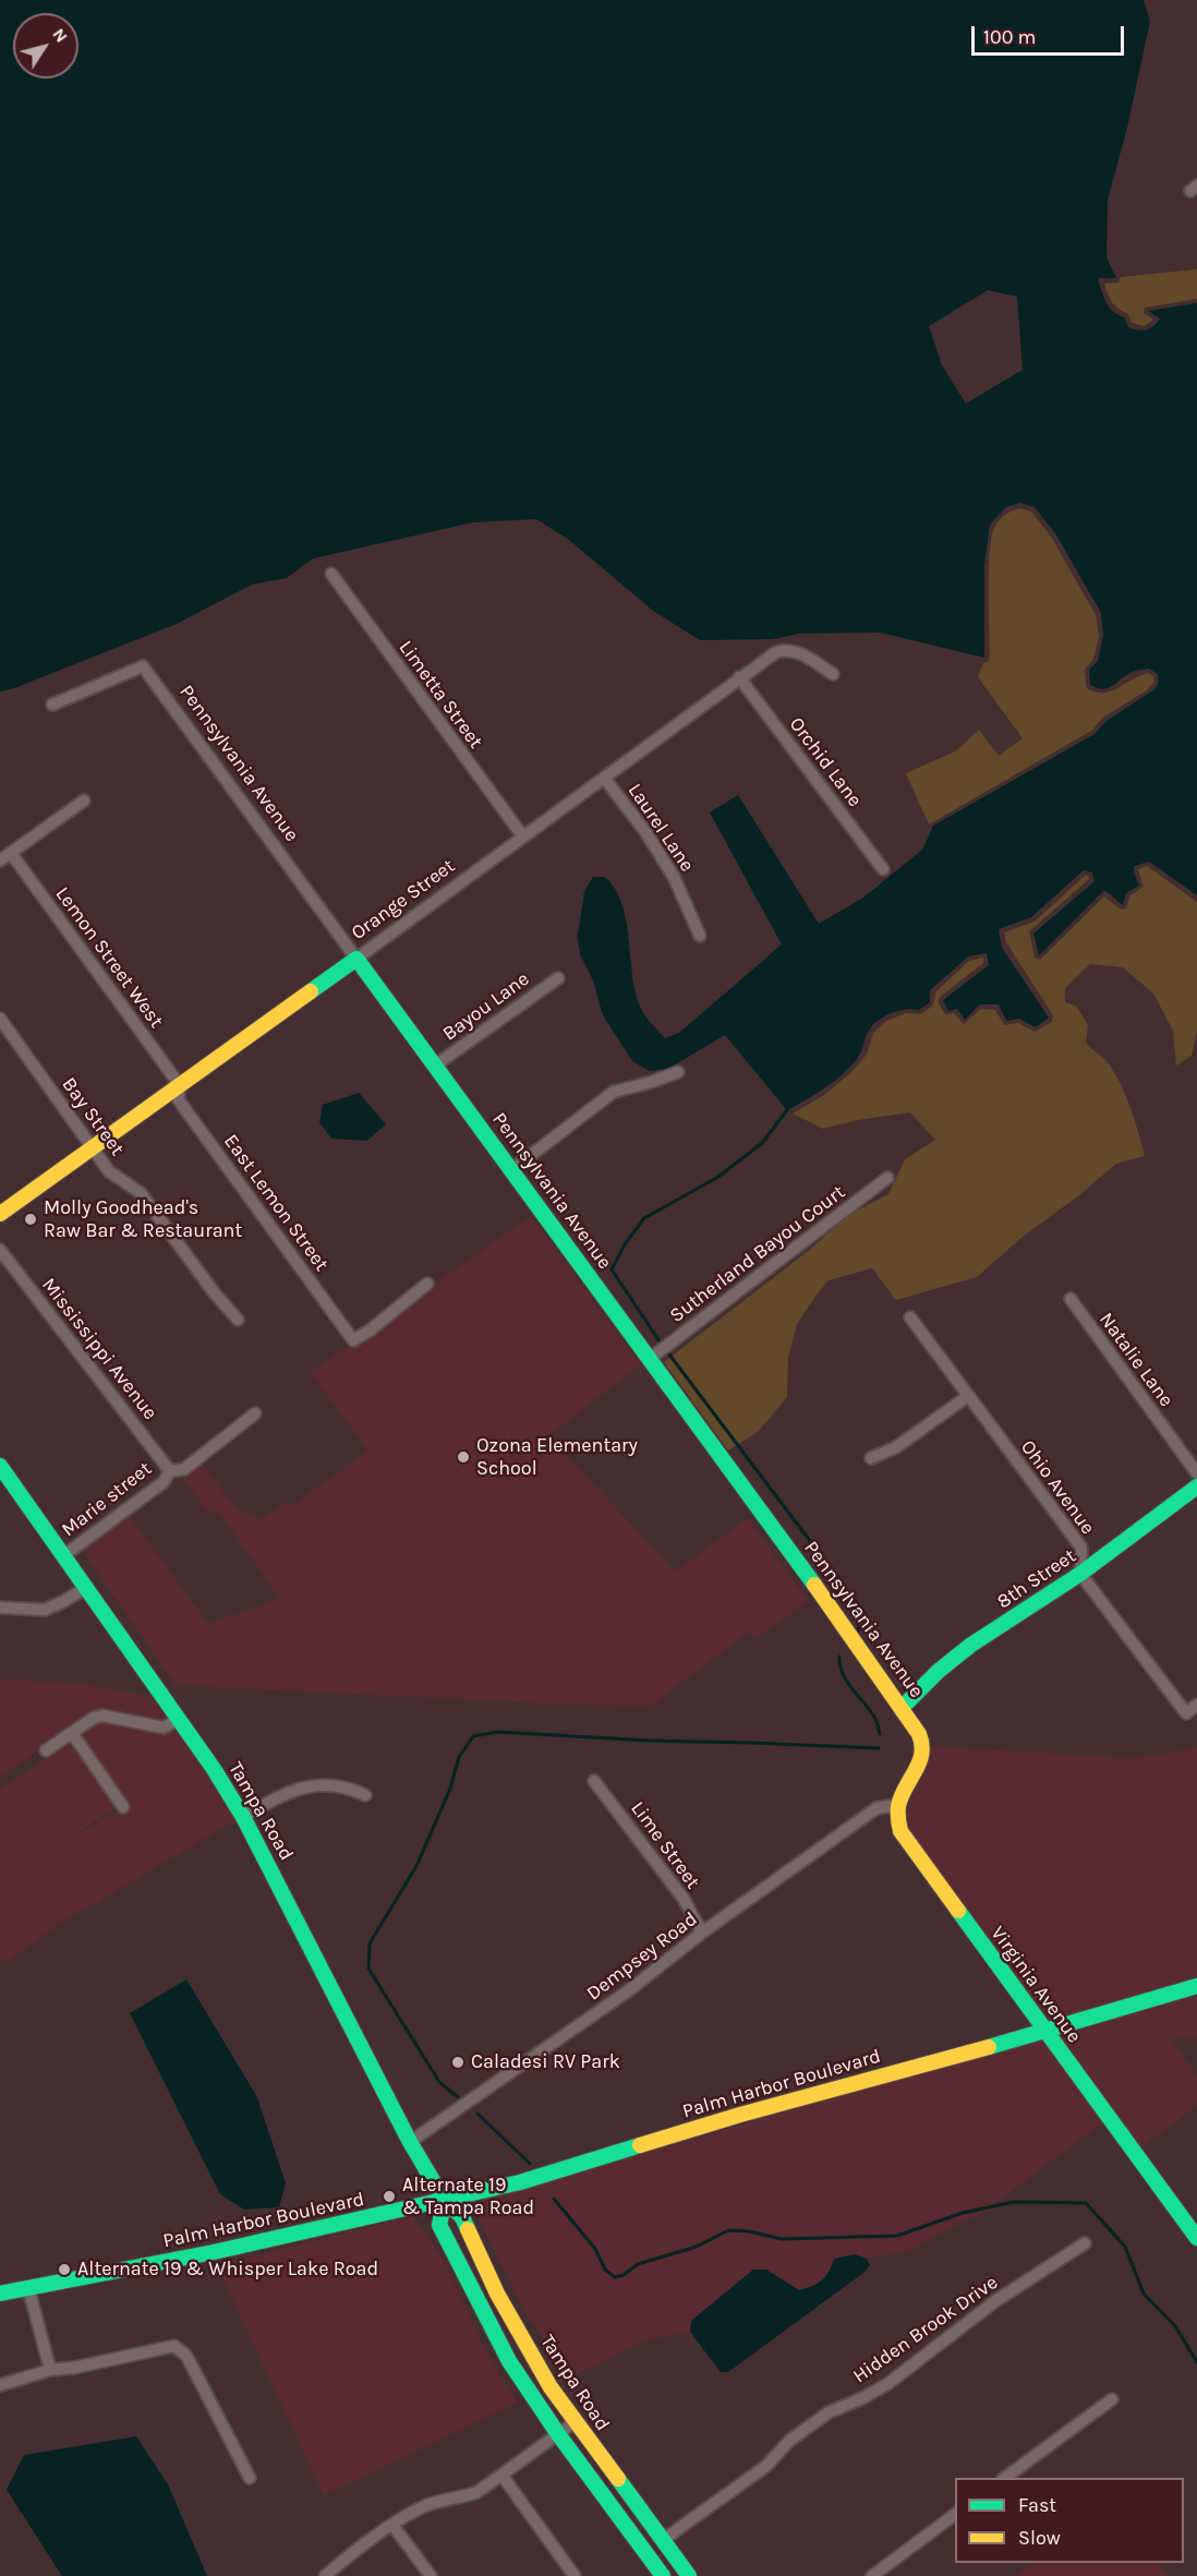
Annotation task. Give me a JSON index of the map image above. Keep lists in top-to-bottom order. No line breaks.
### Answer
{"streets":{"street":["Limetta Street","Orchid Lane","Pennsylvania Avenue","Laurel Lane","Orange Street","Lemon Street West","Bayou Lane","Bay Street","East Lemon Street","Sutherland Bayou Court","Mississippi Avenue","Natalie Lane","Ohio Avenue","Marie street","8th Street","Tampa Road","Lime Street","Dempsey Road","Virginia Avenue","Palm Harbor Boulevard","Hidden Brook Drive"]},"crossings":[["Limetta Street","Orange Street"],["Orchid Lane","Orange Street"],["Pennsylvania Avenue","Orange Street"],["Pennsylvania Avenue","Bayou Lane"],["Pennsylvania Avenue","Sutherland Bayou Court"],["Pennsylvania Avenue","8th Street"],["Pennsylvania Avenue","Dempsey Road"],["Pennsylvania Avenue","Virginia Avenue"],["Laurel Lane","Orange Street"],["Orange Street","Lemon Street West"],["Orange Street","Bay Street"],["Orange Street","East Lemon Street"],["Lemon Street West","East Lemon Street"],["Mississippi Avenue","Marie street"],["Ohio Avenue","8th Street"],["Marie street","Tampa Road"],["Tampa Road","Dempsey Road"],["Tampa Road","Palm Harbor Boulevard"],["Tampa Road","Hidden Brook Drive"],["Lime Street","Dempsey Road"],["Dempsey Road","Virginia Avenue"],["Virginia Avenue","Palm Harbor Boulevard"]],"places":["Molly Goodhead's Raw Bar & Restaurant","Ozona Elementary School","Caladesi RV Park","Alternate 19 & Tampa Road","Alternate 19 & Whisper Lake Road"],"legend":["Fast","Slow"],"scale_bar":"100 m","north":"top right"}
